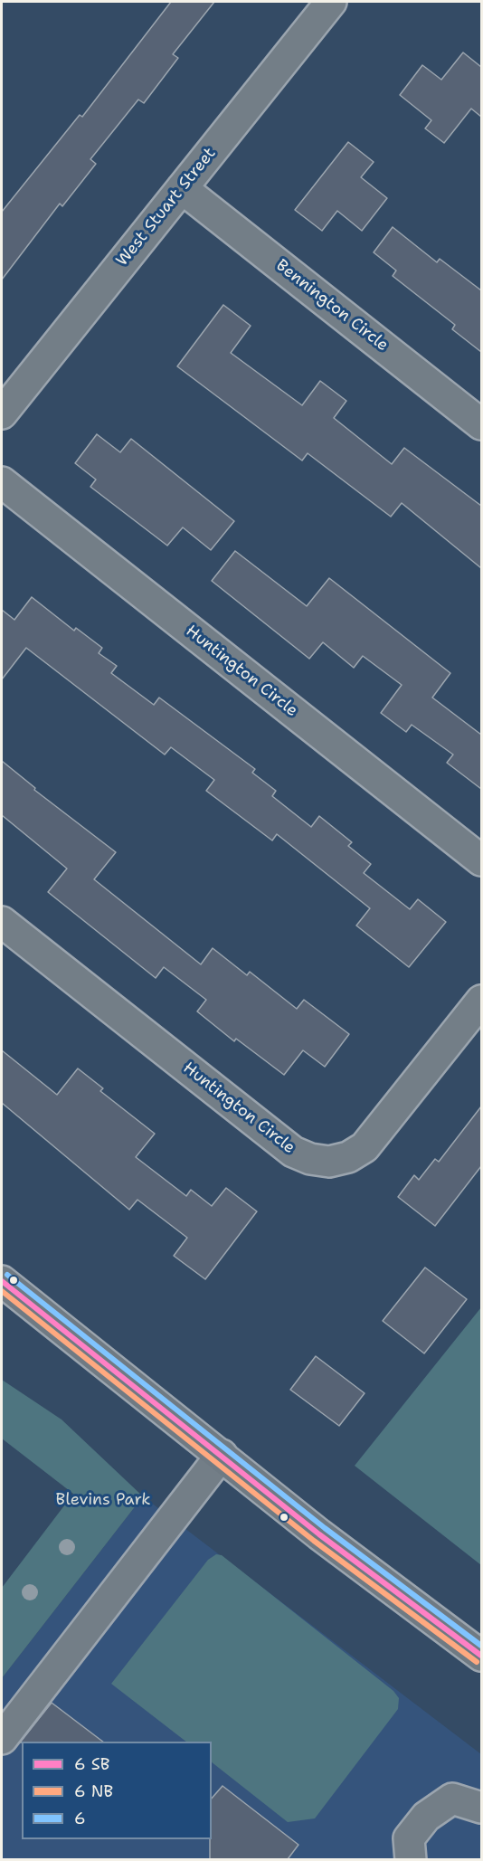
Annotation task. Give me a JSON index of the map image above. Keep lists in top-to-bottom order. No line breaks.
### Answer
{"streets":{"street":["West Stuart Street","Bennington Circle","Huntington Circle"]},"crossings":[["West Stuart Street","Bennington Circle"]],"parks":["Blevins Park"],"lines":["transit line 6"],"legend":["6 SB","6 NB","6"]}
